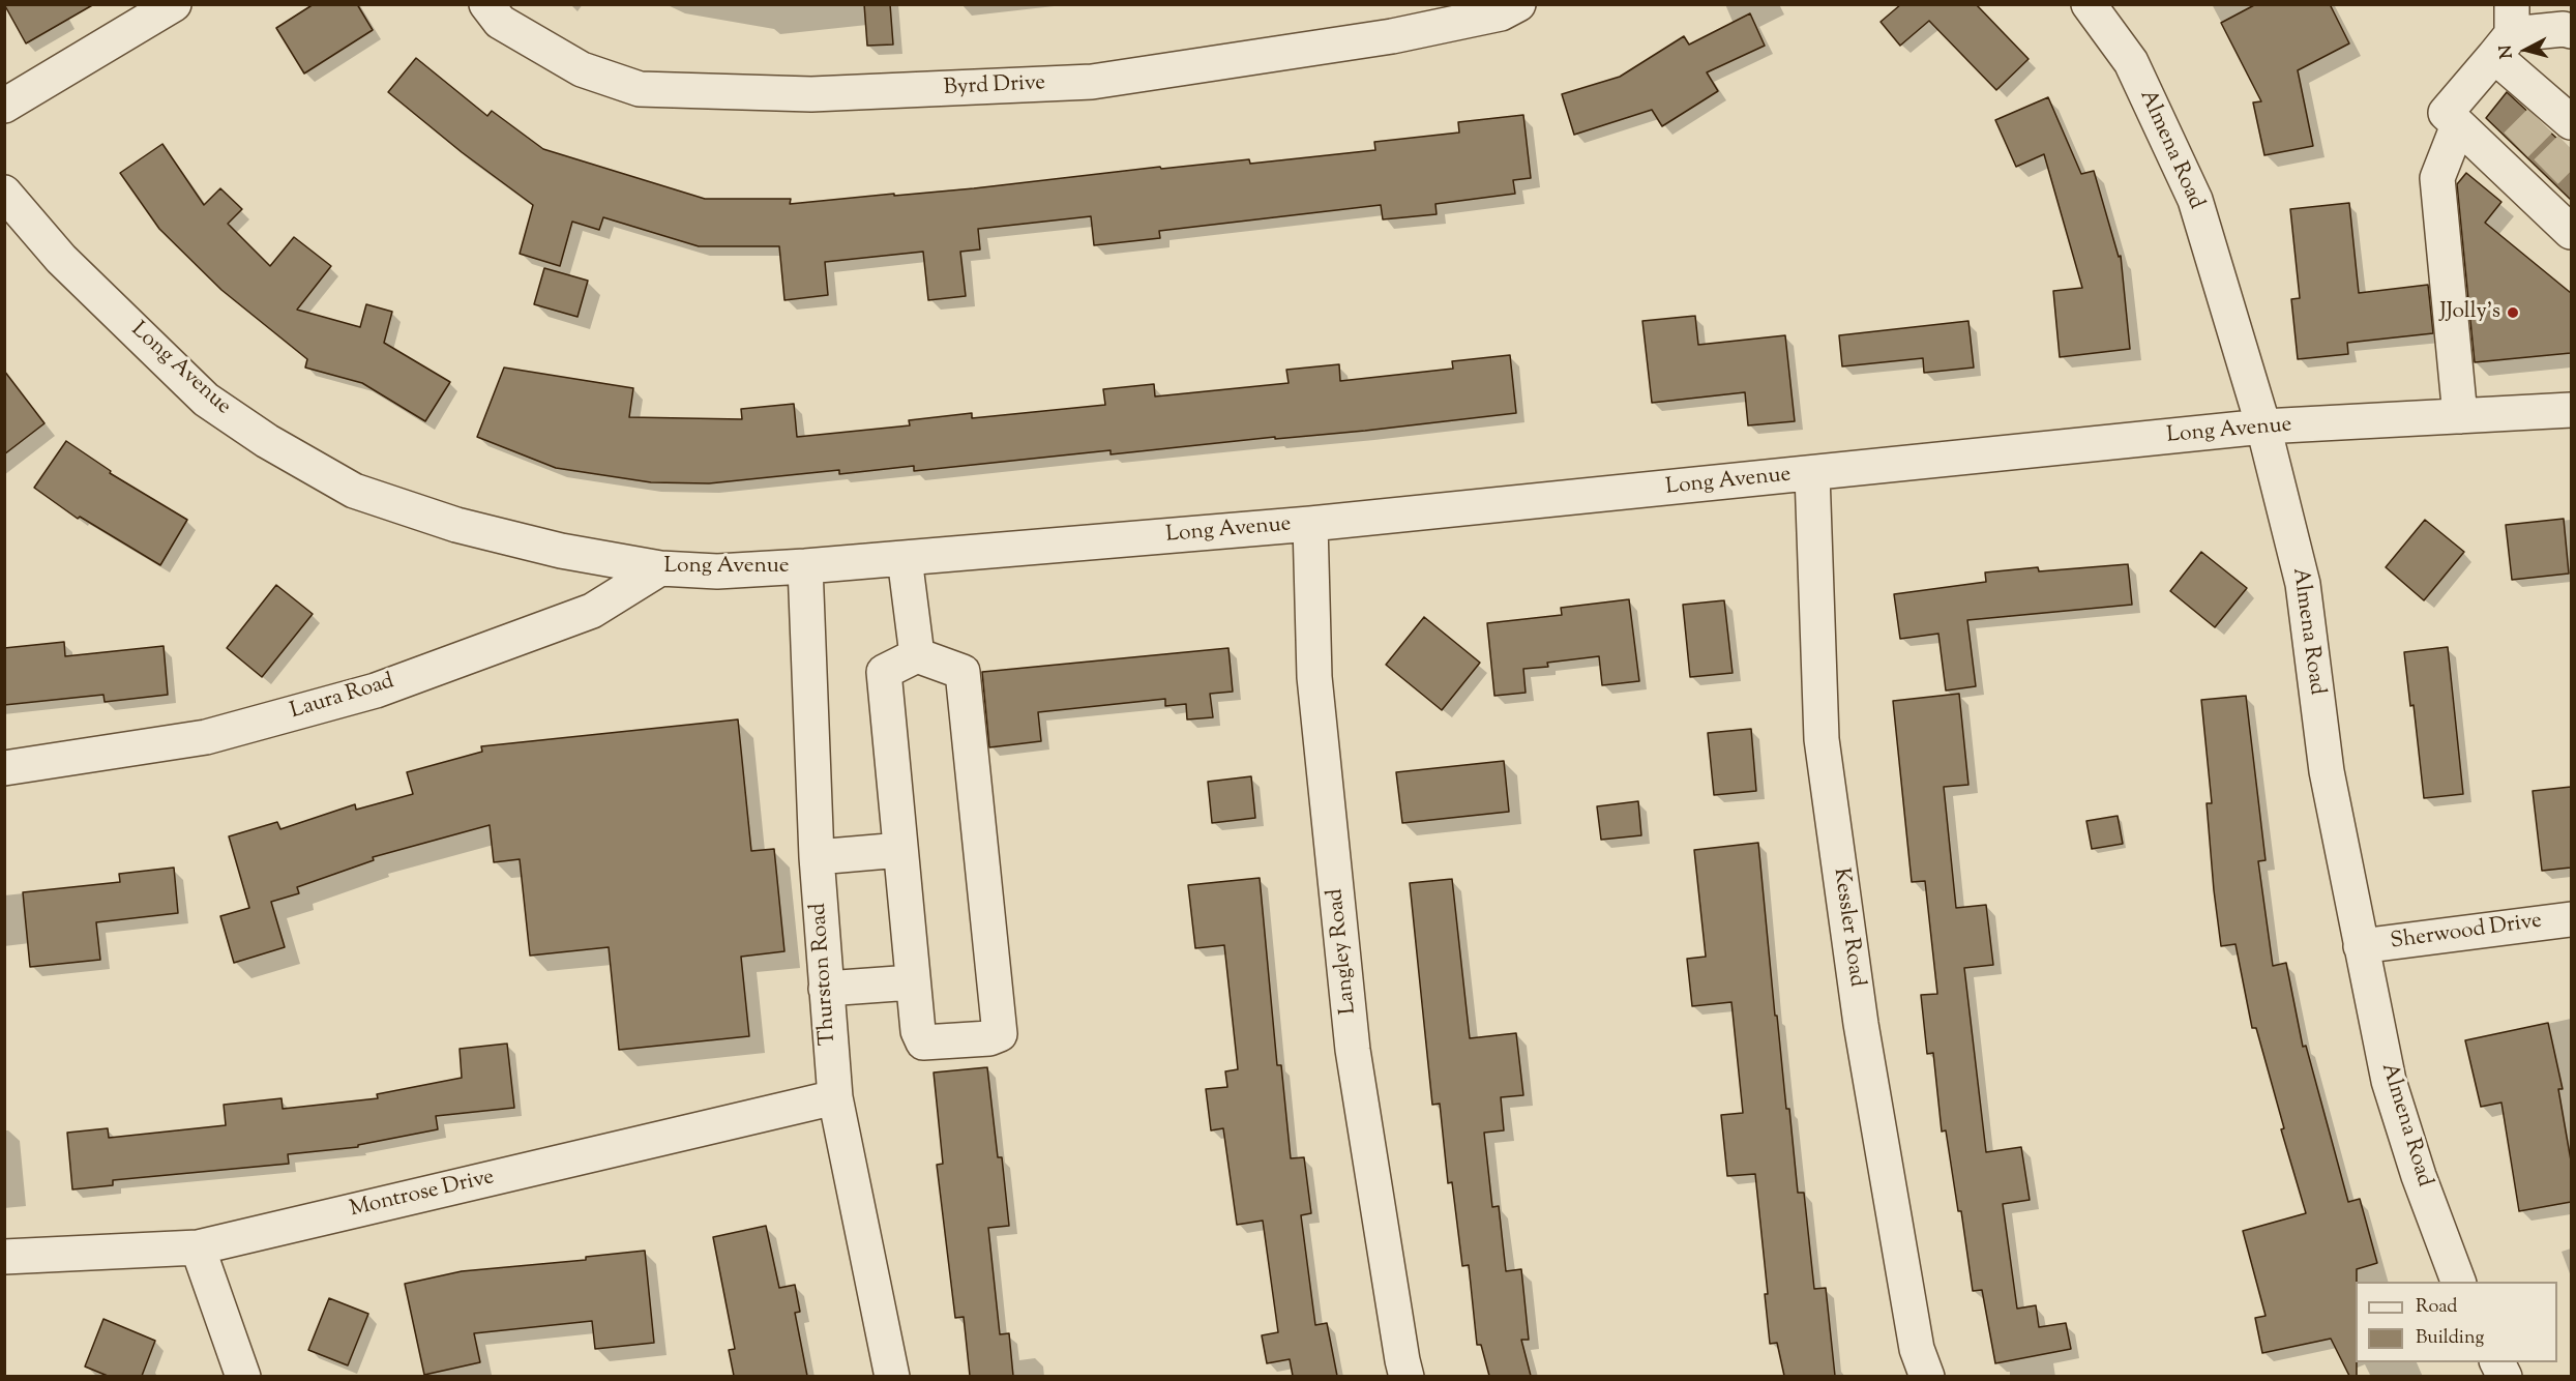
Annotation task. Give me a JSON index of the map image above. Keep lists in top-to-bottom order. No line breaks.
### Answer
{"streets":{"street":["Byrd Drive","Almena Road","Long Avenue","Laura Road","Kessler Road","Sherwood Drive","Langley Road","Thurston Road","Montrose Drive"]},"crossings":[["Almena Road","Long Avenue"],["Almena Road","Sherwood Drive"],["Long Avenue","Laura Road"],["Long Avenue","Kessler Road"],["Long Avenue","Langley Road"],["Long Avenue","Thurston Road"],["Thurston Road","Montrose Drive"]],"places":["JJolly's"],"legend":["Road","Building"],"north":"left"}
